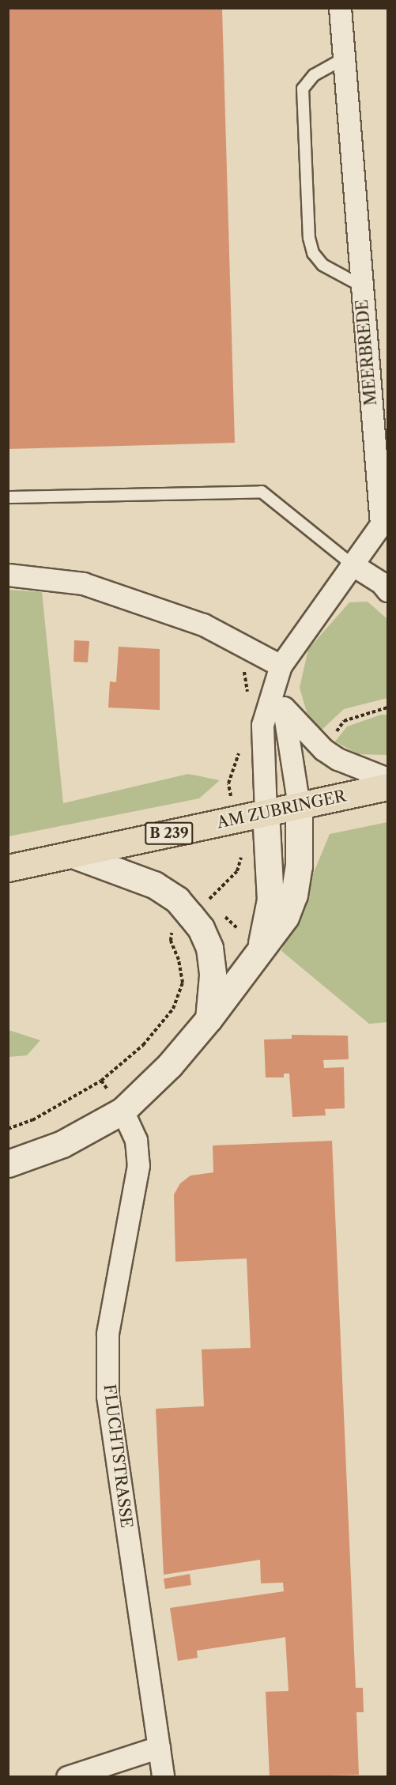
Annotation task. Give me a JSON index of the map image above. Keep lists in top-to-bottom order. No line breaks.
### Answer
{"streets":{"main road":["AM ZUBRINGER","B 239"],"street":["MEERBREDE","FLUCHTSTRASSE"]},"crossings":[["MEERBREDE","AM ZUBRINGER"]]}
